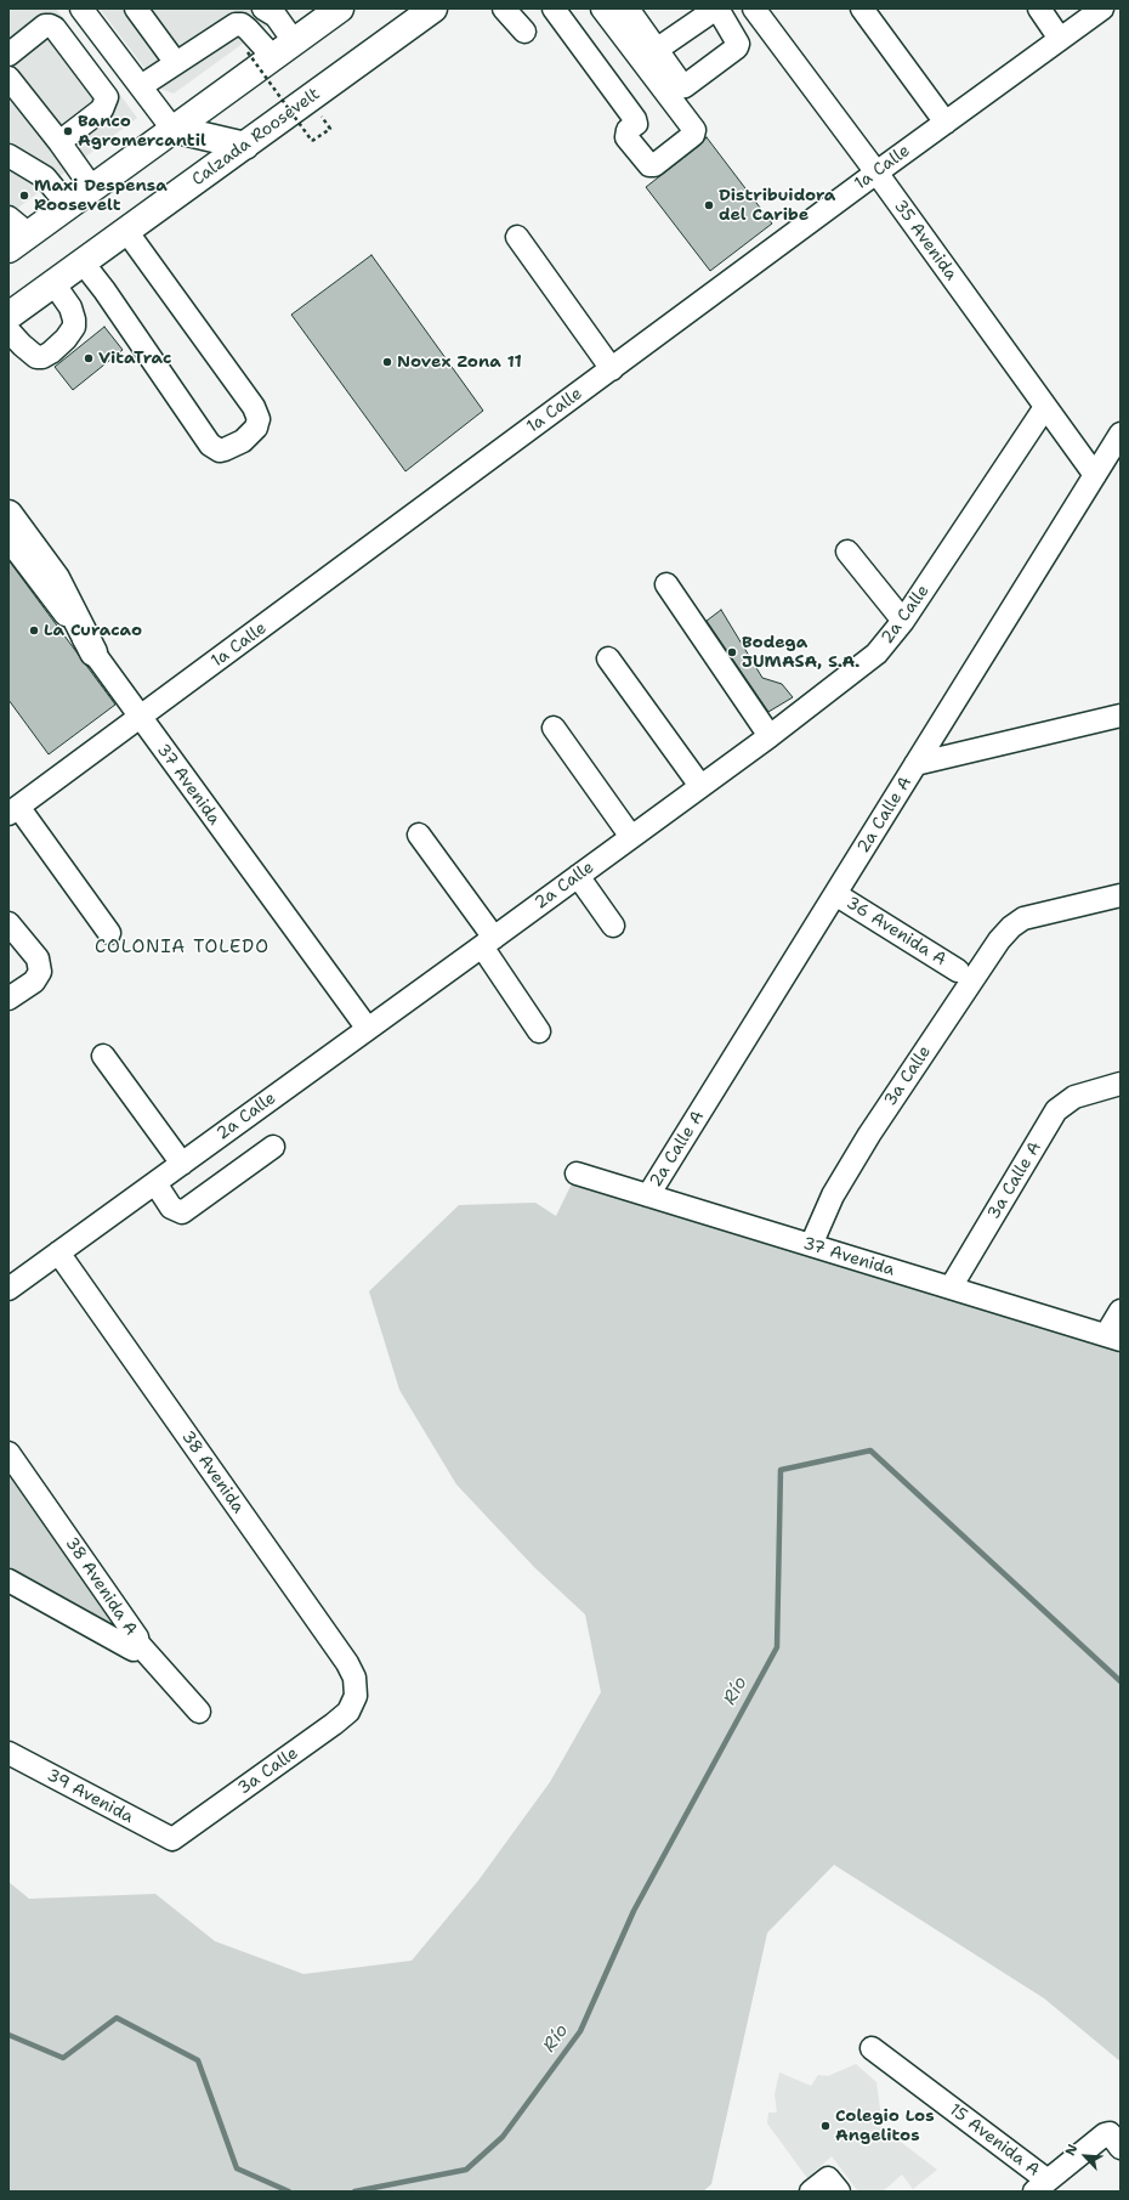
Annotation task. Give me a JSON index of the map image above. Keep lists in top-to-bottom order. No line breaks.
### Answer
{"streets":{"highway":["Calzada Roosevelt"],"street":["1a Calle","35 Avenida","2a Calle","37 Avenida","2a Calle A","36 Avenida A","3a Calle","3a Calle A","38 Avenida","38 Avenida A","39 Avenida","15 Avenida A"]},"crossings":[["1a Calle","35 Avenida"],["1a Calle","37 Avenida"],["35 Avenida","2a Calle"],["35 Avenida","2a Calle A"],["2a Calle","37 Avenida"],["2a Calle","38 Avenida"],["37 Avenida","2a Calle A"],["37 Avenida","3a Calle"],["37 Avenida","3a Calle A"],["2a Calle A","36 Avenida A"],["3a Calle","38 Avenida"],["3a Calle","39 Avenida"]],"districts":["COLONIA TOLEDO"],"water":["Río"],"places":["Banco Agromercantil","Maxi Despensa Roosevelt","Distribuidora del Caribe","VitaTrac","Novex Zona 11","La Curacao","Bodega JUMASA, S.A.","Colegio Los Angelitos"],"north":"top left"}
